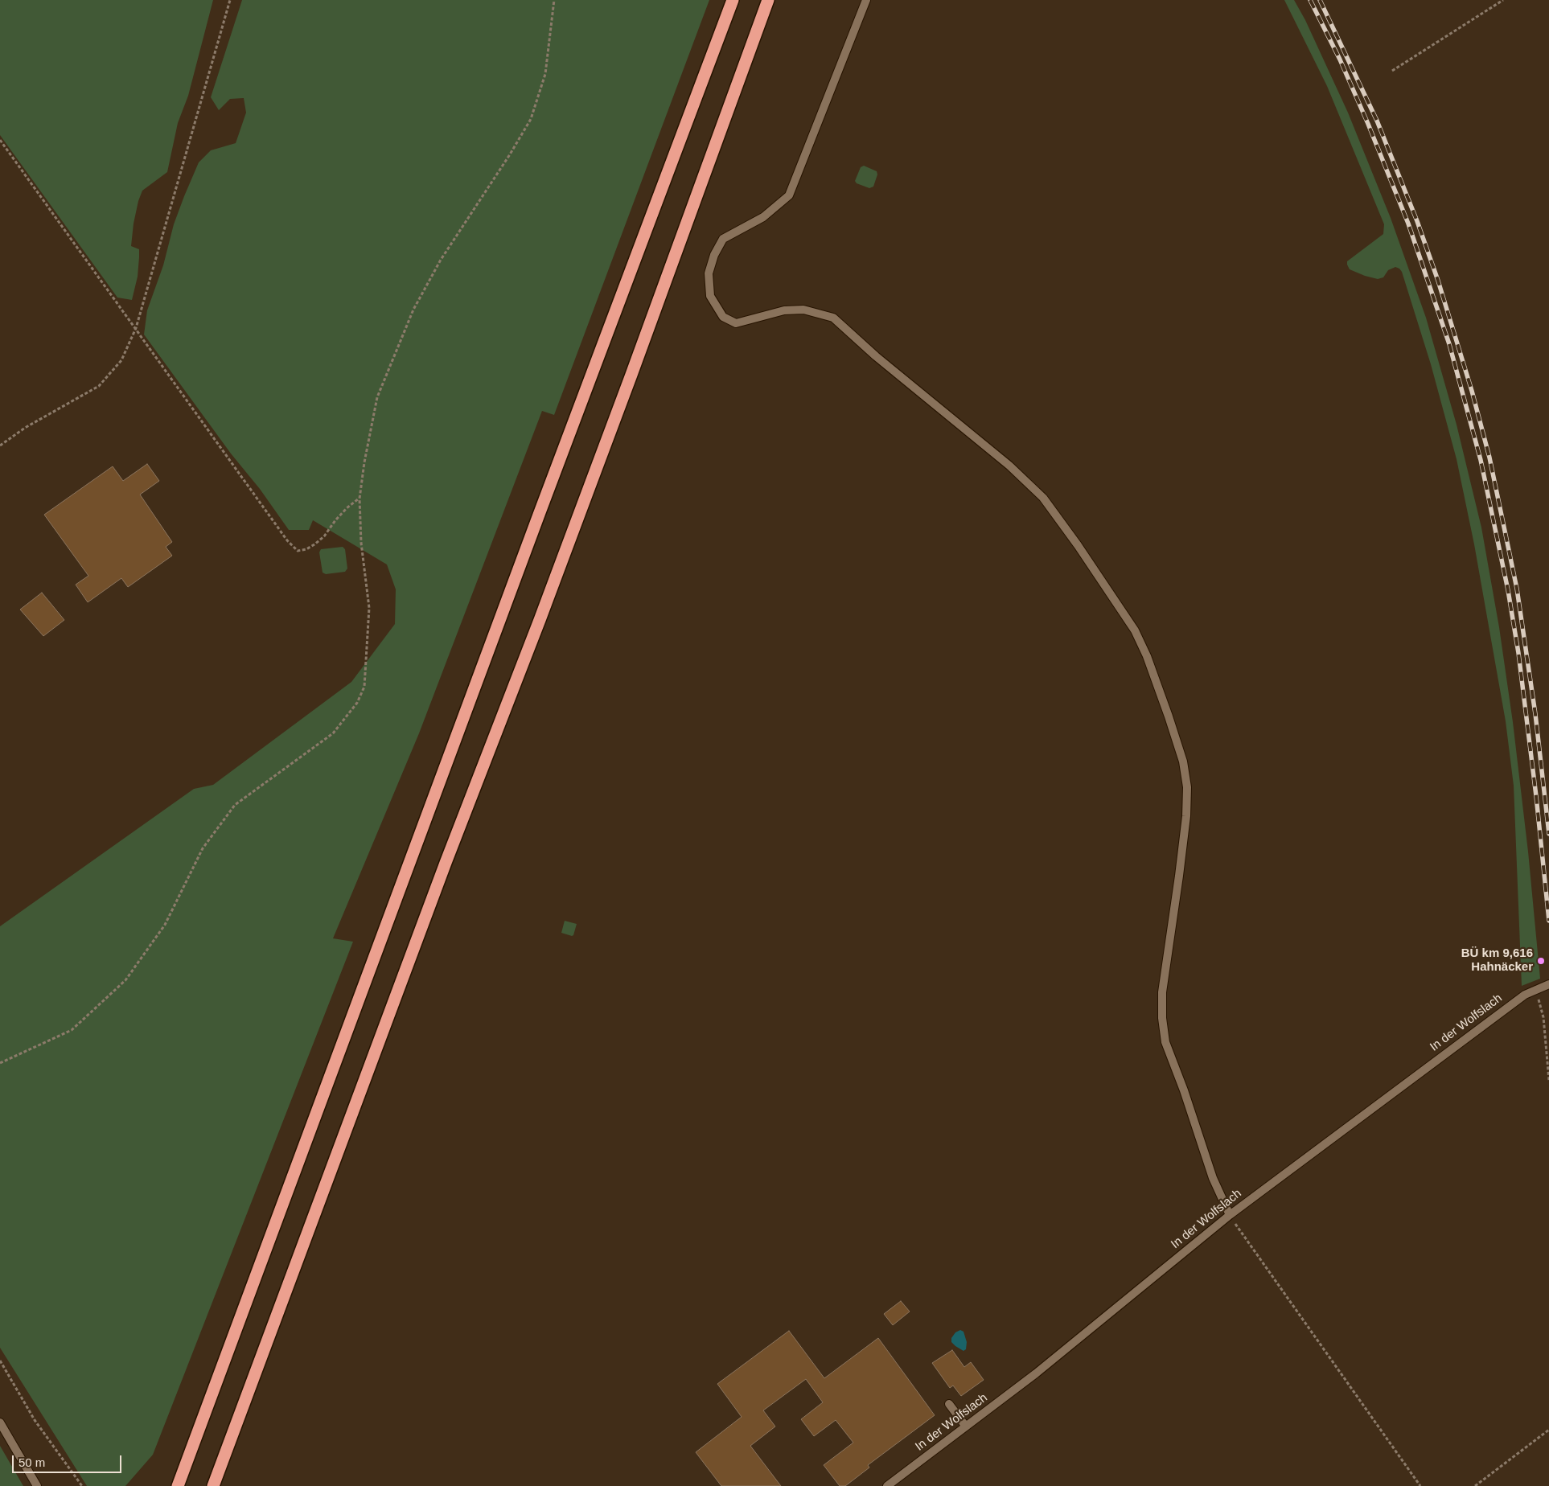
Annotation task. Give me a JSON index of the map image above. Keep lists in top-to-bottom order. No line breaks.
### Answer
{"streets":{"lane":["In der Wolfslach"]},"places":["BÜ km 9,616 Hahnäcker"],"scale_bar":"50 m"}
